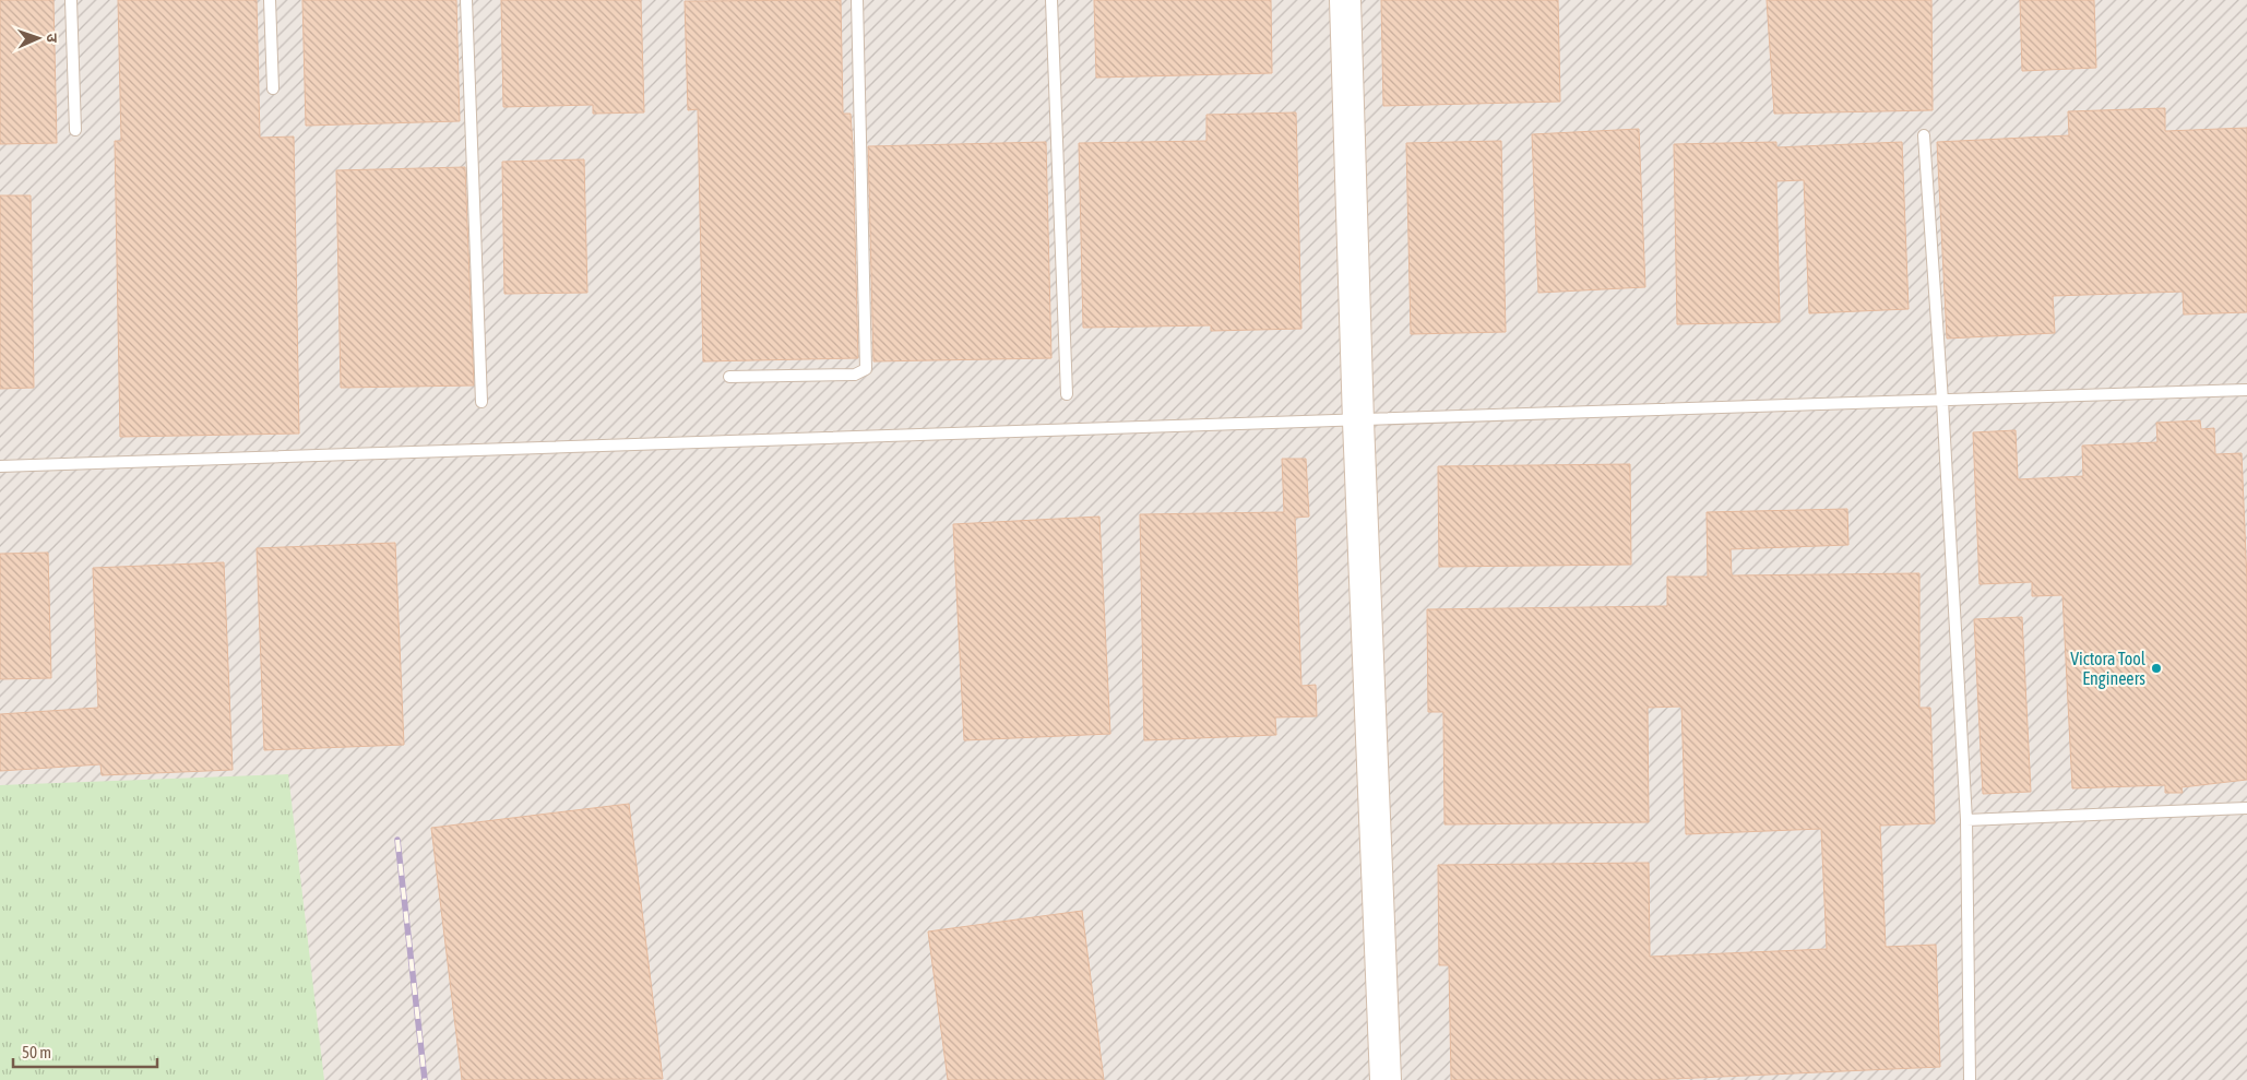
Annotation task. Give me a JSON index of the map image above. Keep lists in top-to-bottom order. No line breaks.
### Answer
{"places":["Victora Tool Engineers"],"scale_bar":"50 m","north":"right"}
